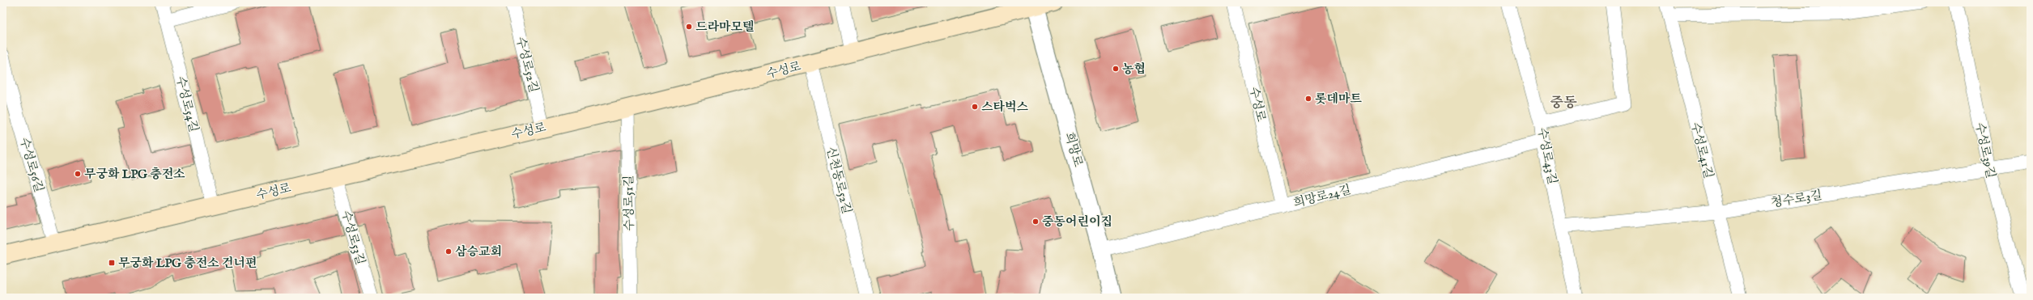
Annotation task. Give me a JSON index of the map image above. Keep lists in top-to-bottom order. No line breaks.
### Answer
{"streets":{"main road":["수성로"],"street":["수성로52길","수성로54길","희망로","수성로41길","수성로39길","수성로43길","수성로56길","신천동로52길","희망로24길","청수로3길","수성로51길","수성로53길"]},"crossings":[["수성로52길","수성로"],["수성로","수성로54길"],["수성로","희망로"],["수성로","수성로56길"],["수성로","신천동로52길"],["수성로","희망로24길"],["수성로","수성로51길"],["수성로","수성로53길"],["희망로","희망로24길"],["수성로41길","청수로3길"],["수성로39길","청수로3길"],["수성로43길","희망로24길"],["수성로43길","청수로3길"]],"districts":["중동"],"places":{"other":["드라마모텔","농협","롯데마트","스타벅스","무궁화 LPG 충전소","중동어린이집","삼승교회"],"transit":["무궁화 LPG 충전소 건너편"]}}
